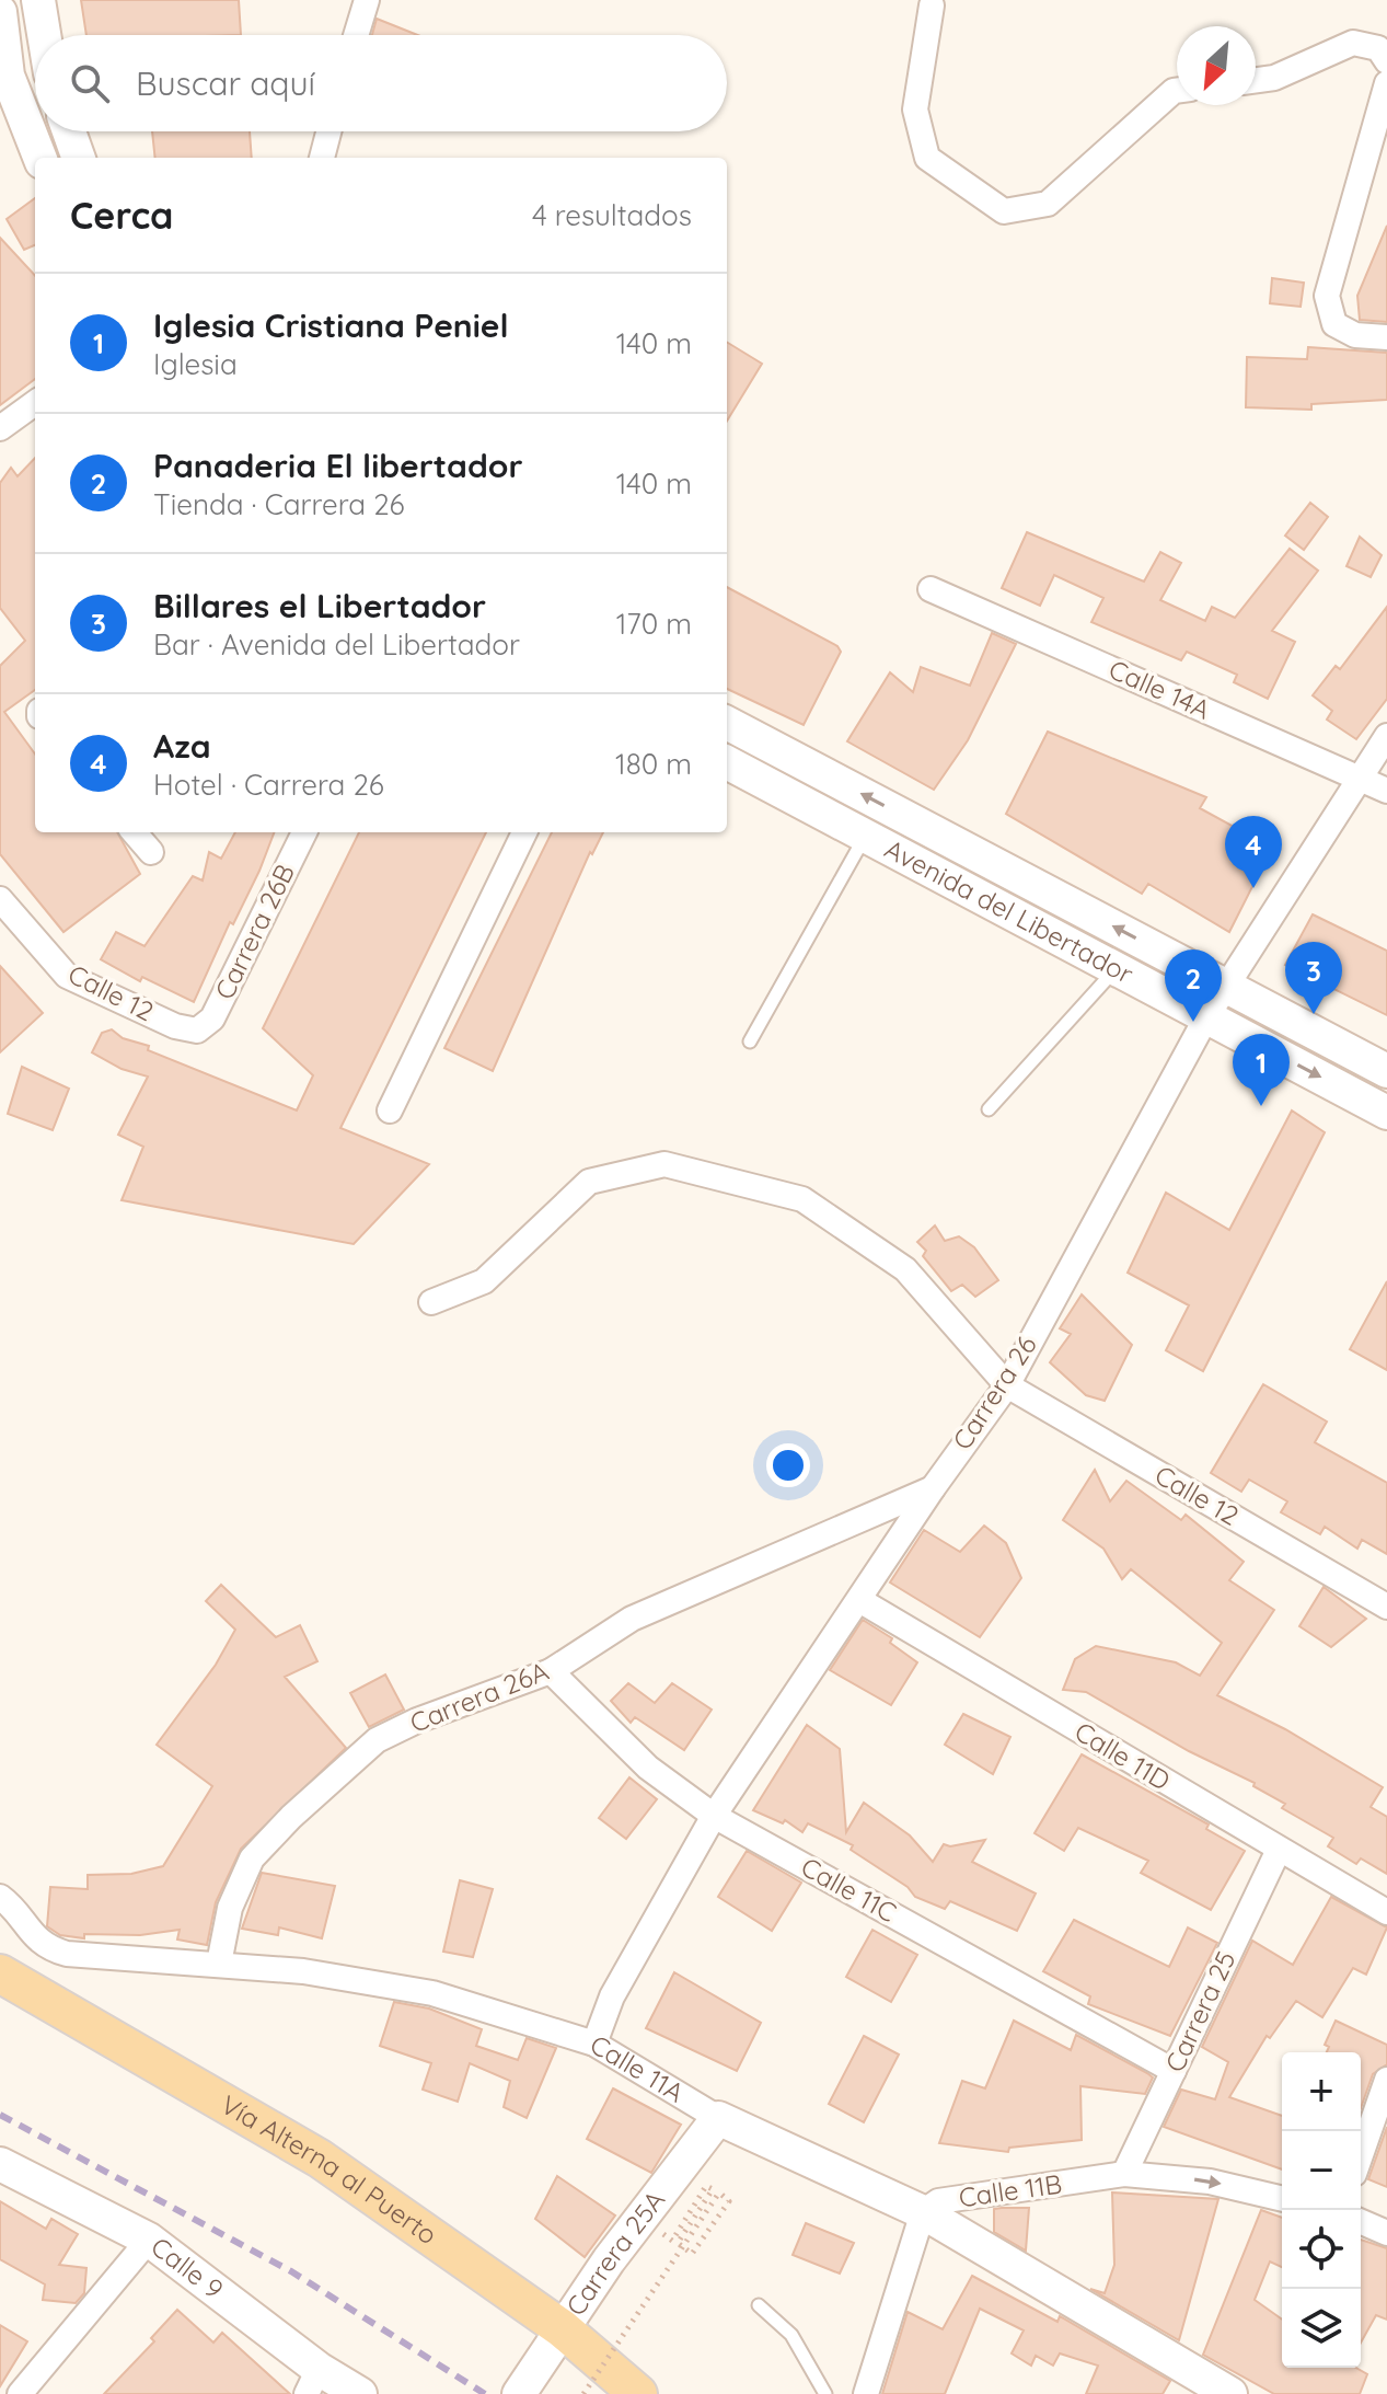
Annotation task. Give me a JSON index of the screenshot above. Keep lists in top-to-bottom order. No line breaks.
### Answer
{"streets":{"main road":["Avenida del Libertador","Calle 11A","Vía Alterna al Puerto","Carrera 25A","Calle 9"],"street":["Calle 14A","Carrera 26B","Calle 12","Carrera 26","Carrera 26A","Calle 11D","Calle 11C","Carrera 25","Calle 11B"]},"crossings":[["Calle 14A","Carrera 26"],["Avenida del Libertador","Carrera 26"],["Carrera 26B","Calle 12"],["Calle 12","Carrera 26"],["Carrera 26","Carrera 26A"],["Carrera 26","Calle 11D"],["Carrera 26","Calle 11C"],["Carrera 26","Calle 11A"],["Carrera 26A","Calle 11C"],["Carrera 26A","Calle 11A"],["Calle 11D","Carrera 25"],["Calle 11C","Carrera 25"],["Carrera 25","Calle 11B"],["Calle 11A","Calle 11B"],["Calle 11A","Carrera 25A"],["Vía Alterna al Puerto","Carrera 25A"]],"north":"bottom left","page":{"search":"Buscar aquí","heading":["Cerca","4 resultados"],"list":[{"mark":"1","name":"Iglesia Cristiana Peniel","note":"Iglesia","value":"140 m"},{"mark":"2","name":"Panaderia El libertador","note":"Tienda · Carrera 26","value":"140 m"},{"mark":"3","name":"Billares el Libertador","note":"Bar · Avenida del Libertador","value":"170 m"},{"mark":"4","name":"Aza","note":"Hotel · Carrera 26","value":"180 m"}],"pins":["4","3","2","1"],"map_buttons":["+","−"]}}
